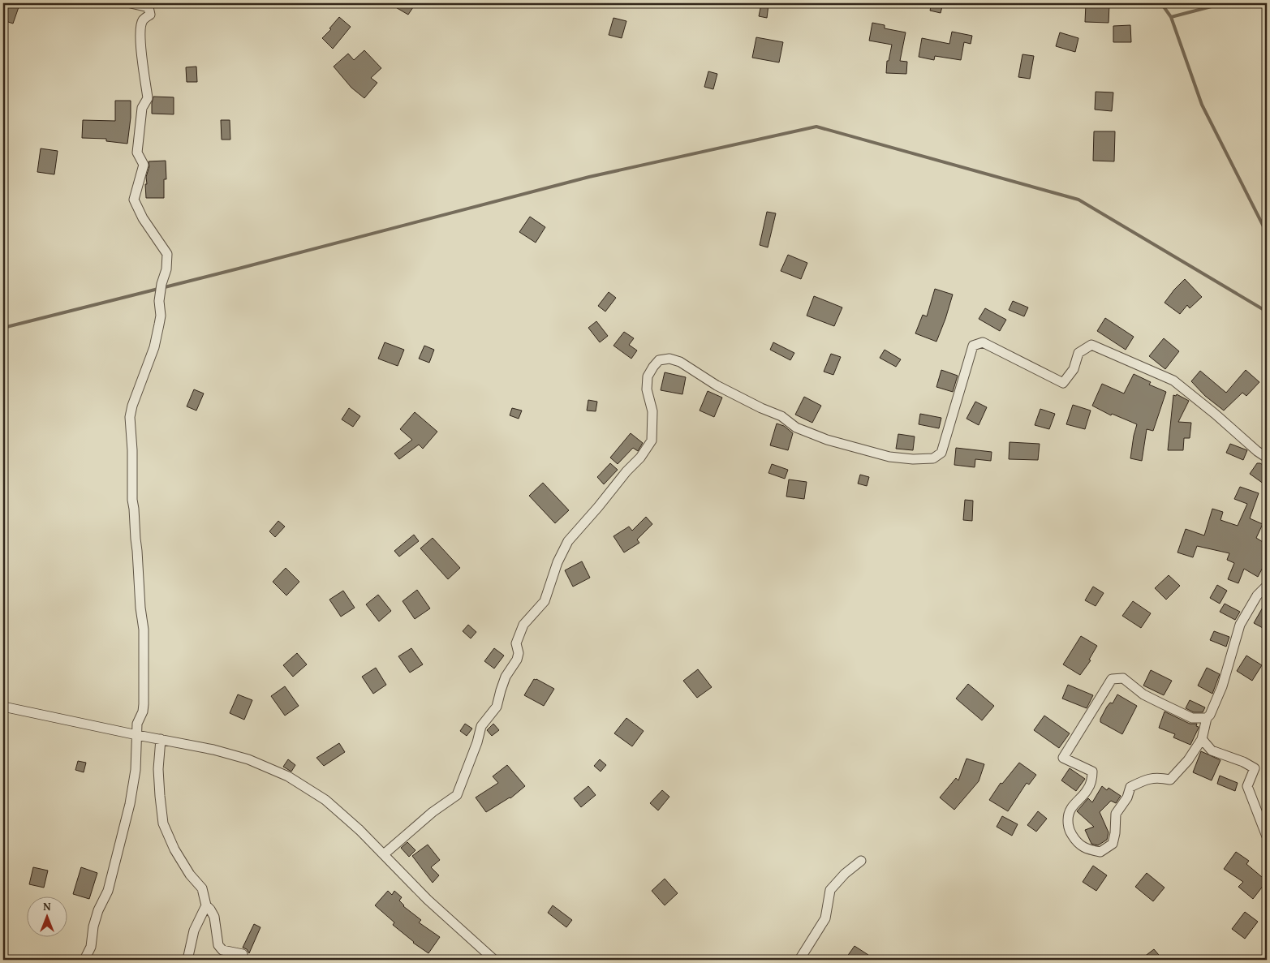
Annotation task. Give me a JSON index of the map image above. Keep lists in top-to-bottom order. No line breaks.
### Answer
{"north":"top"}
